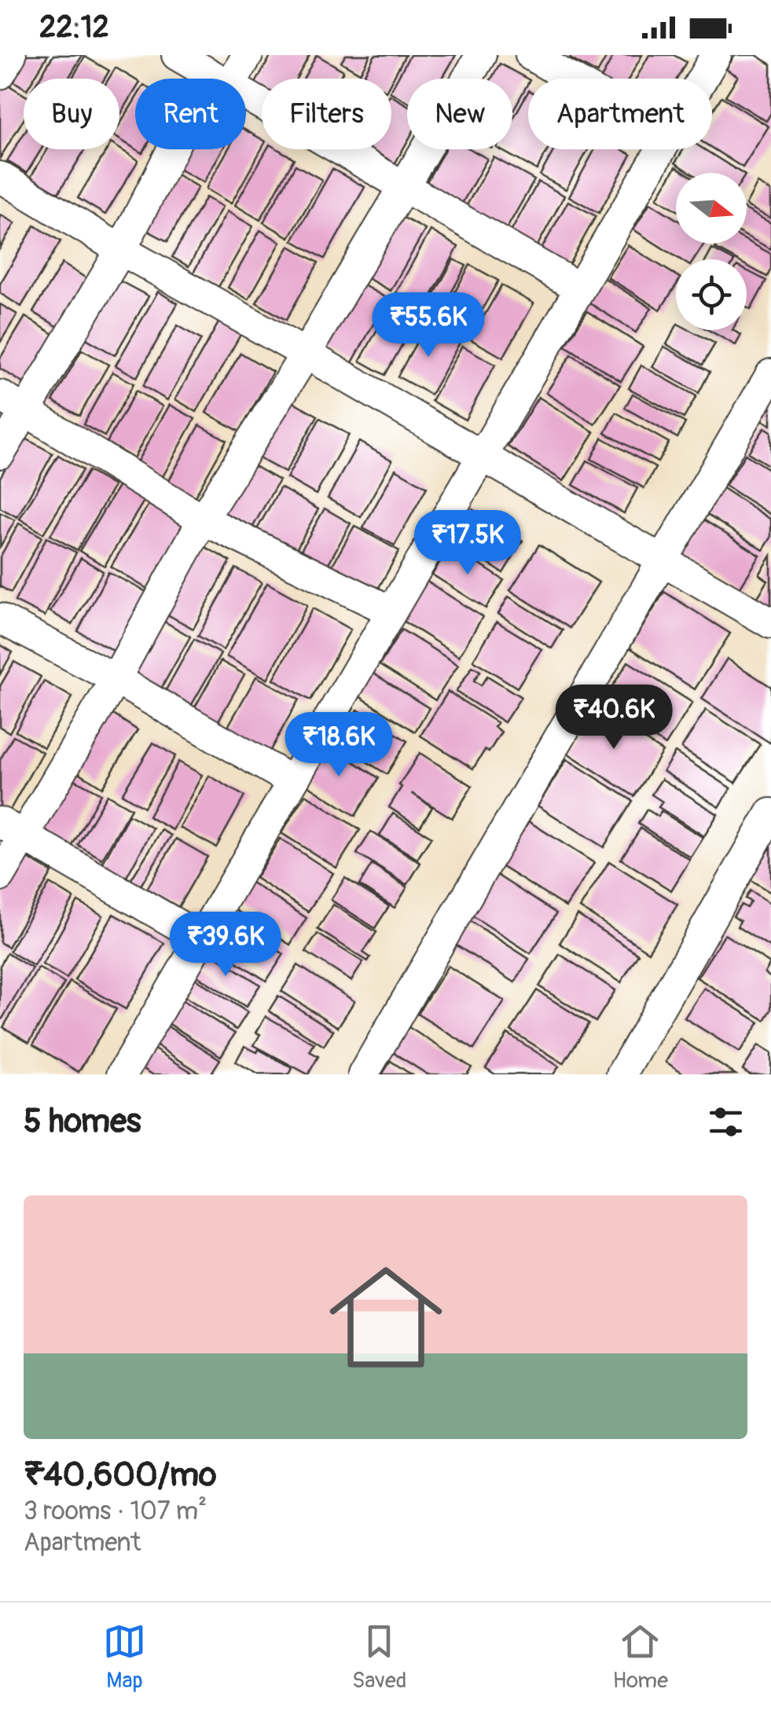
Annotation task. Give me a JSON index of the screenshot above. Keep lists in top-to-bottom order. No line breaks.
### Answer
{"north":"right","page":{"status":"22:12","chip":["Buy","Rent","Filters","New","Apartment"],"price":["₹55.6K","₹17.5K","₹40.6K","₹18.6K","₹39.6K"],"heading":"5 homes","list":[{"name":"₹40,600/mo","note":"3 rooms · 107 m² · Apartment"}],"tabs":["Map","Saved","Home"]}}
